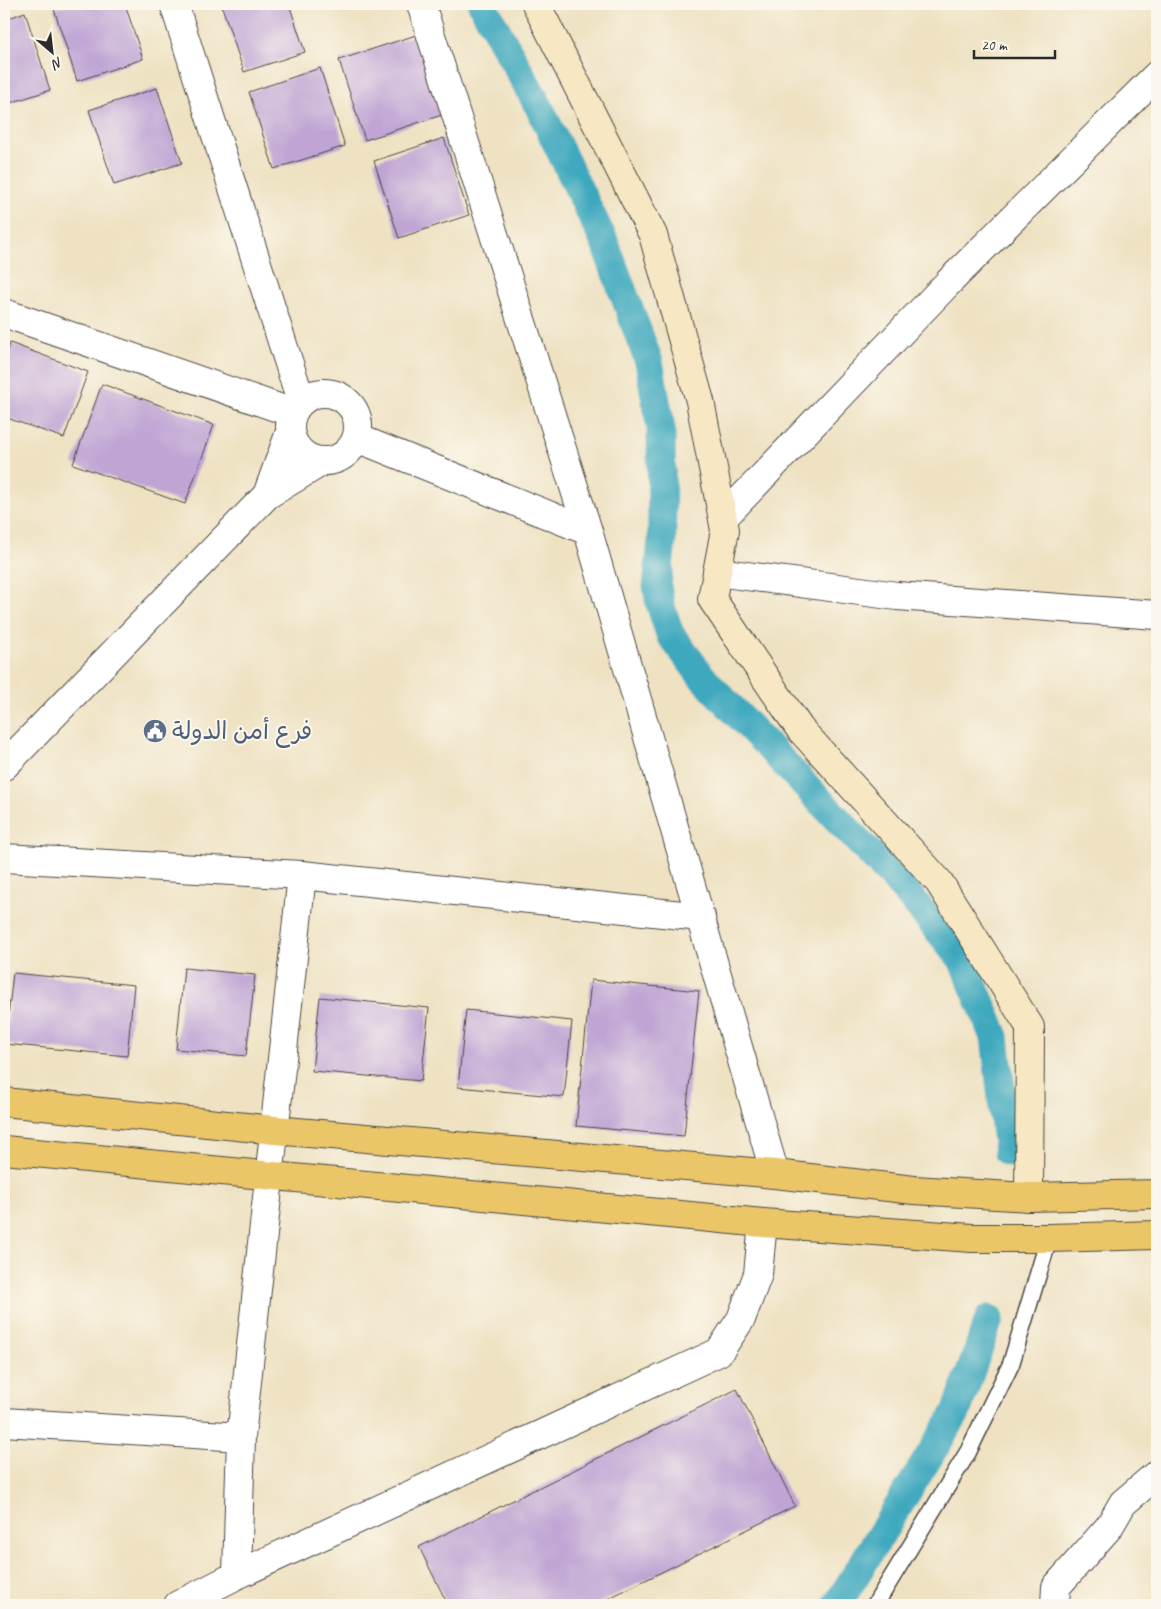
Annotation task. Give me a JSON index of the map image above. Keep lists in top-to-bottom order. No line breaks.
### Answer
{"places":{"public building":["فرع أمن الدولة"]},"scale_bar":"20 m","north":"bottom right"}
